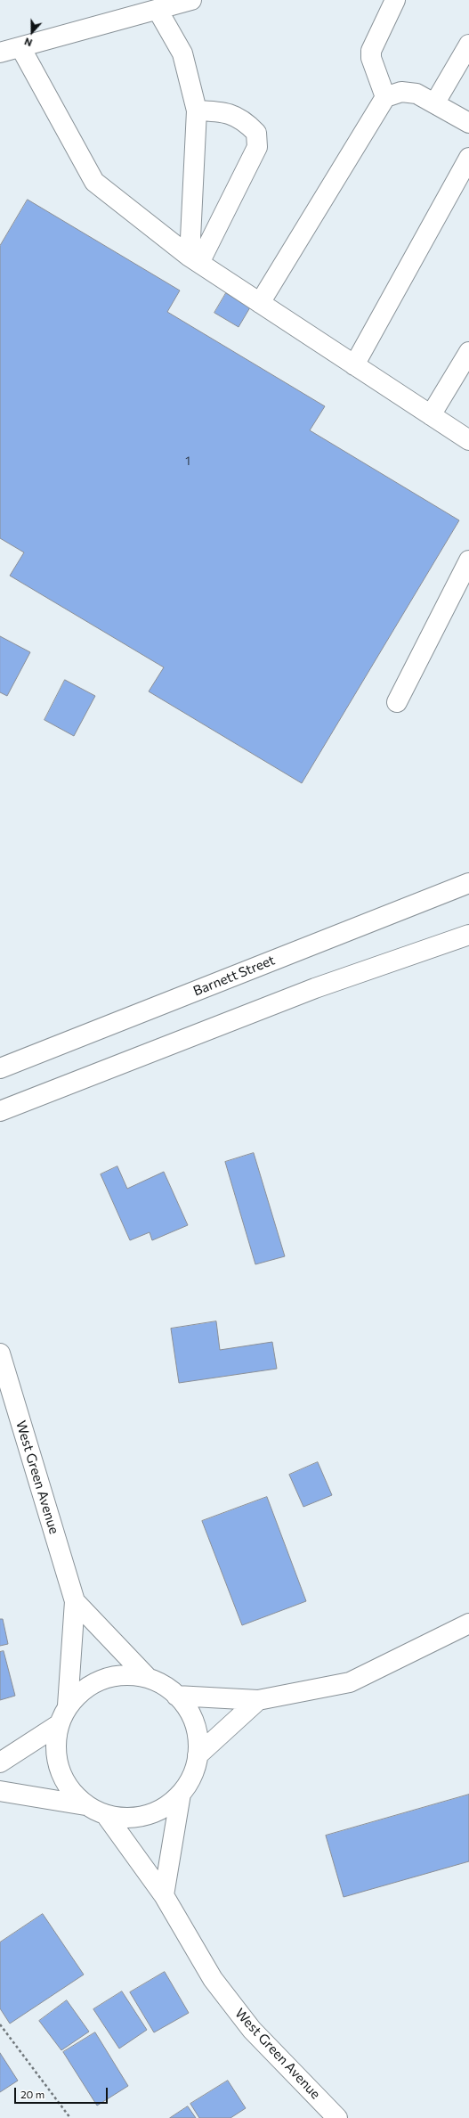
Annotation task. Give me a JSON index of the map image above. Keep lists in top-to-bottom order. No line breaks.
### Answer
{"streets":{"street":["Barnett Street","West Green Avenue"]},"house_numbers":["1"],"scale_bar":"20 m","north":"bottom"}
